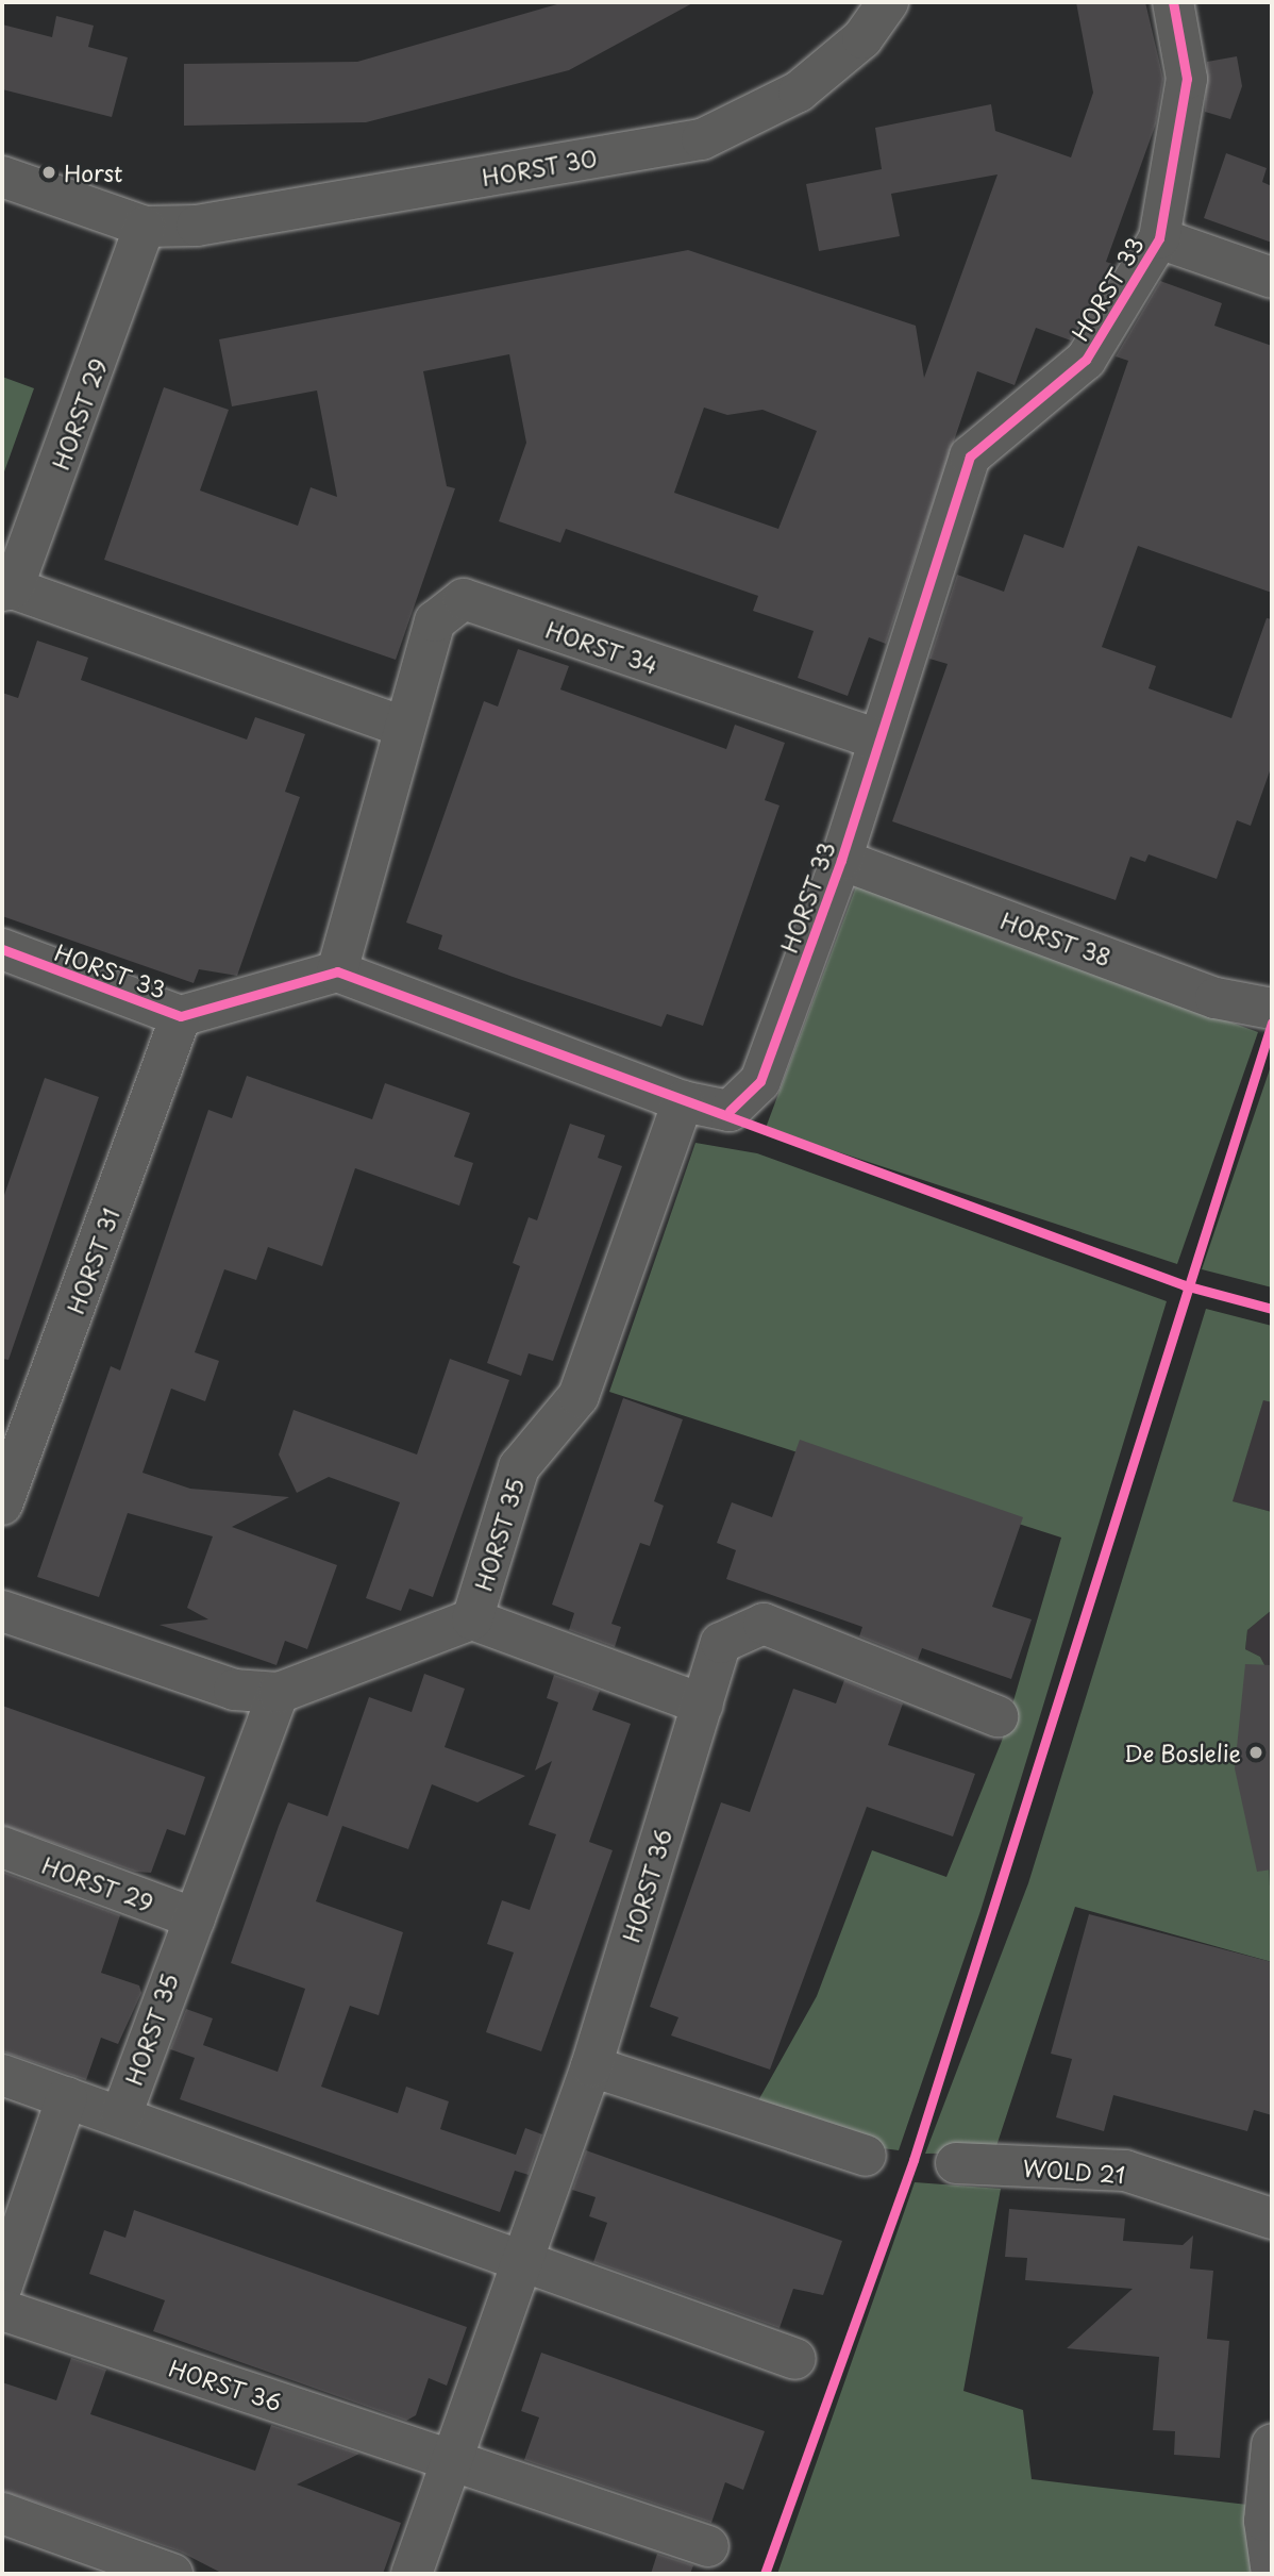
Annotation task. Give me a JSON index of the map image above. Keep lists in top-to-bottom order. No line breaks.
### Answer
{"streets":{"street":["HORST 30","HORST 33","HORST 29","HORST 34","HORST 38","HORST 31","HORST 35","HORST 36","WOLD 21"]},"crossings":[["HORST 30","HORST 29"],["HORST 33","HORST 34"],["HORST 33","HORST 38"],["HORST 33","HORST 31"],["HORST 33","HORST 35"],["HORST 29","HORST 35"]],"places":["Horst","De Boslelie"]}
